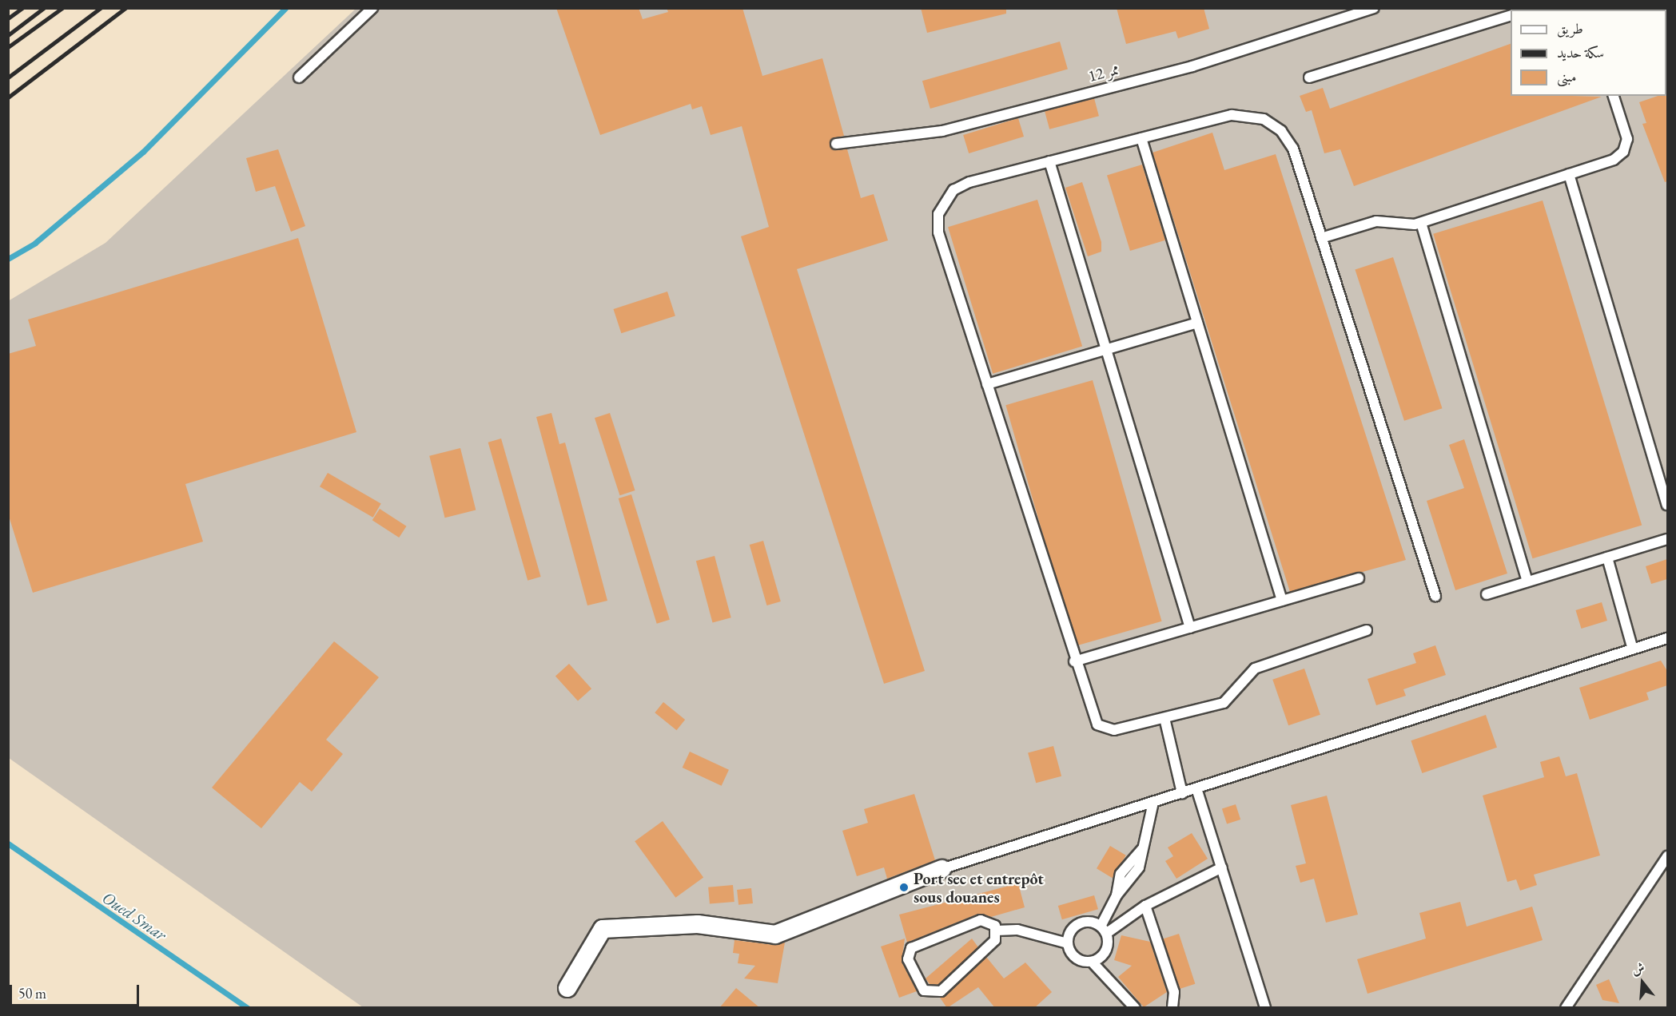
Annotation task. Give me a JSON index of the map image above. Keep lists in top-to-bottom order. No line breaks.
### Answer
{"streets":{"lane":["ممر 12"]},"water":["Oued Smar"],"places":["Port sec et entrepôt sous douanes"],"legend":["طريق","سكة حديد","مبنى"],"scale_bar":"50 m","north":"top"}
